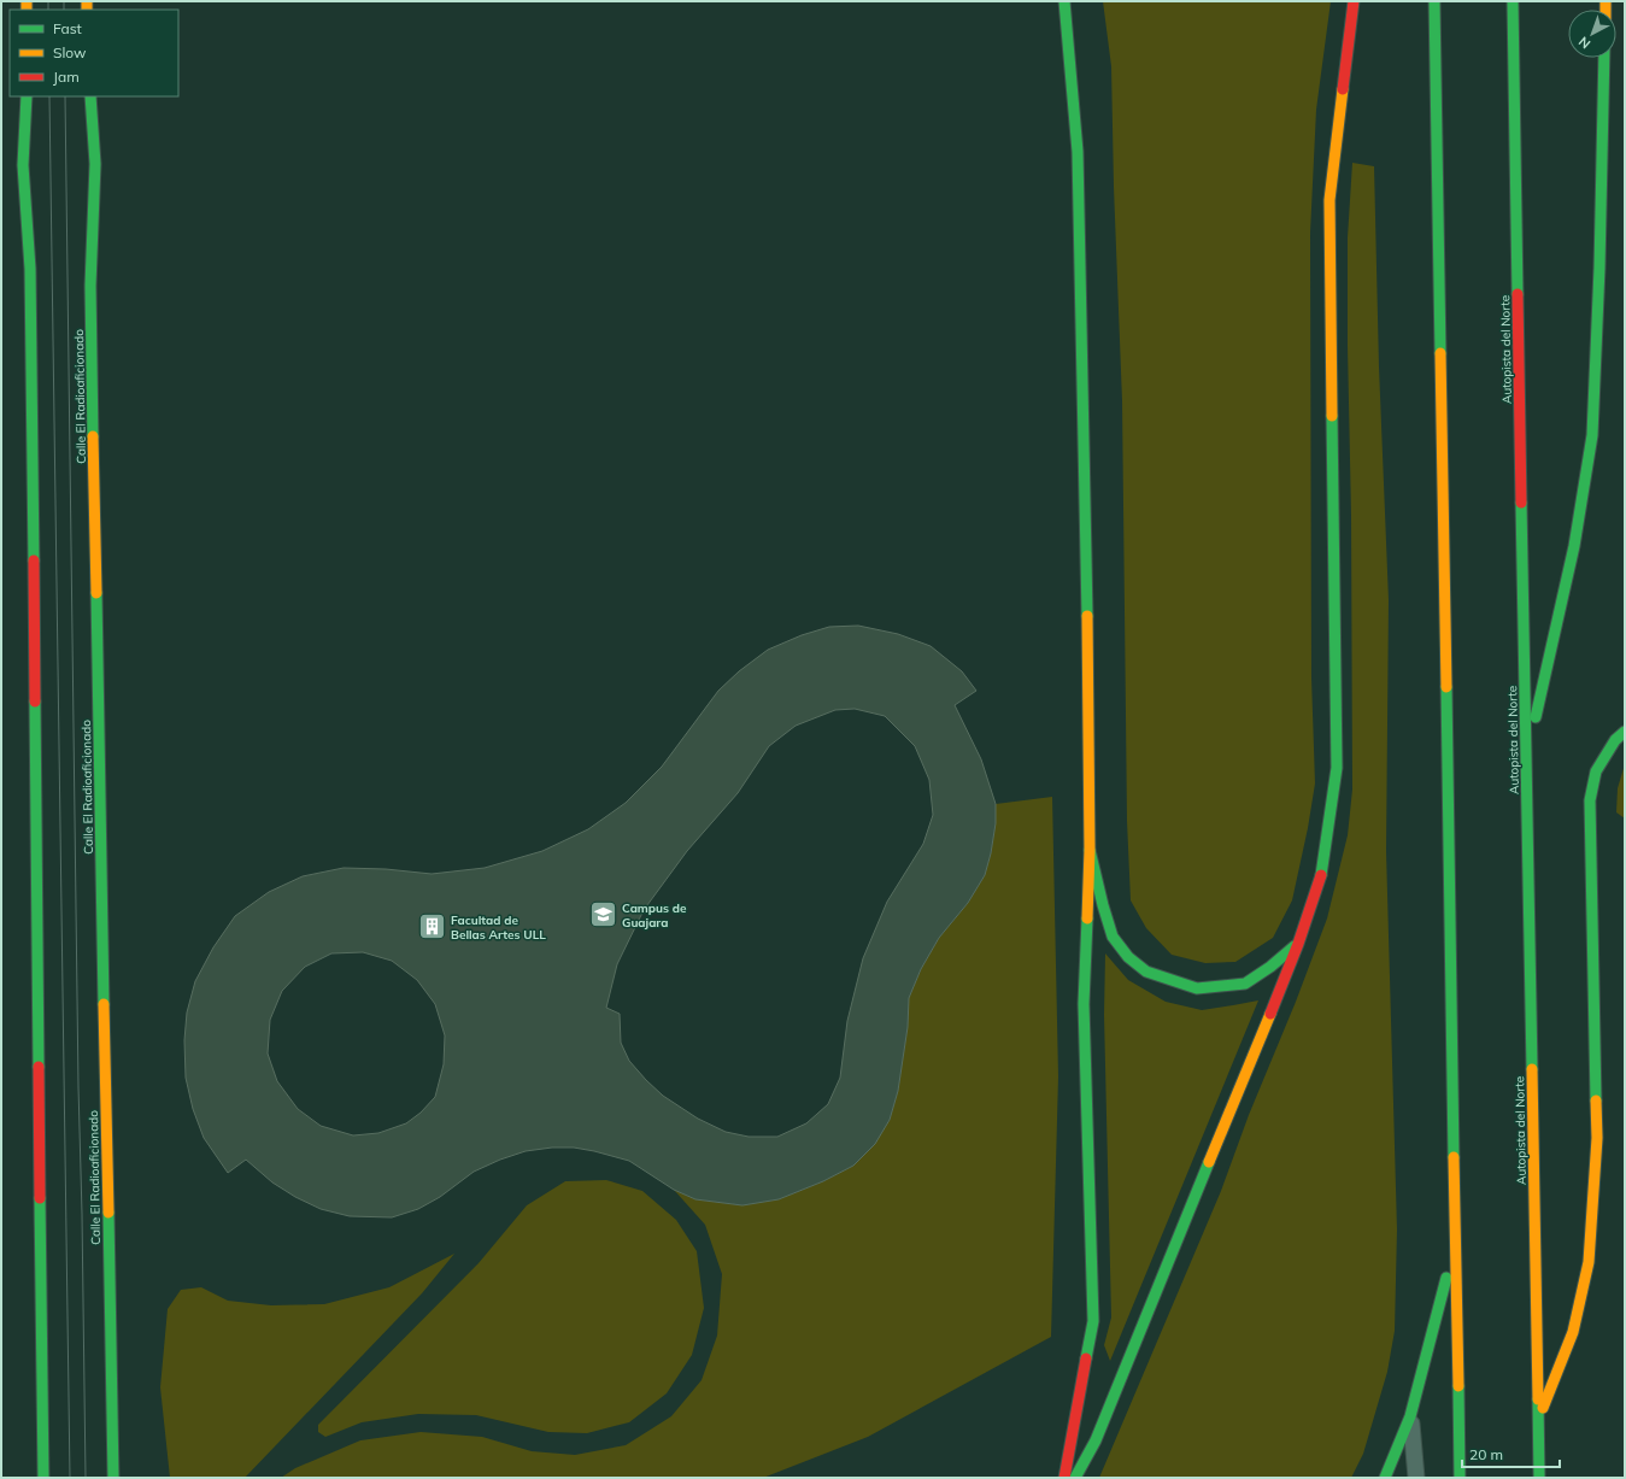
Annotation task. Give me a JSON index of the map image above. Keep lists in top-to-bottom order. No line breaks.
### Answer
{"streets":{"main road":["Autopista del Norte","Calle El Radioaficionado"]},"places":{"school or university":["Campus de Guajara"],"building":["Facultad de Bellas Artes ULL"]},"legend":["Fast","Slow","Jam"],"scale_bar":"20 m","north":"bottom left"}
